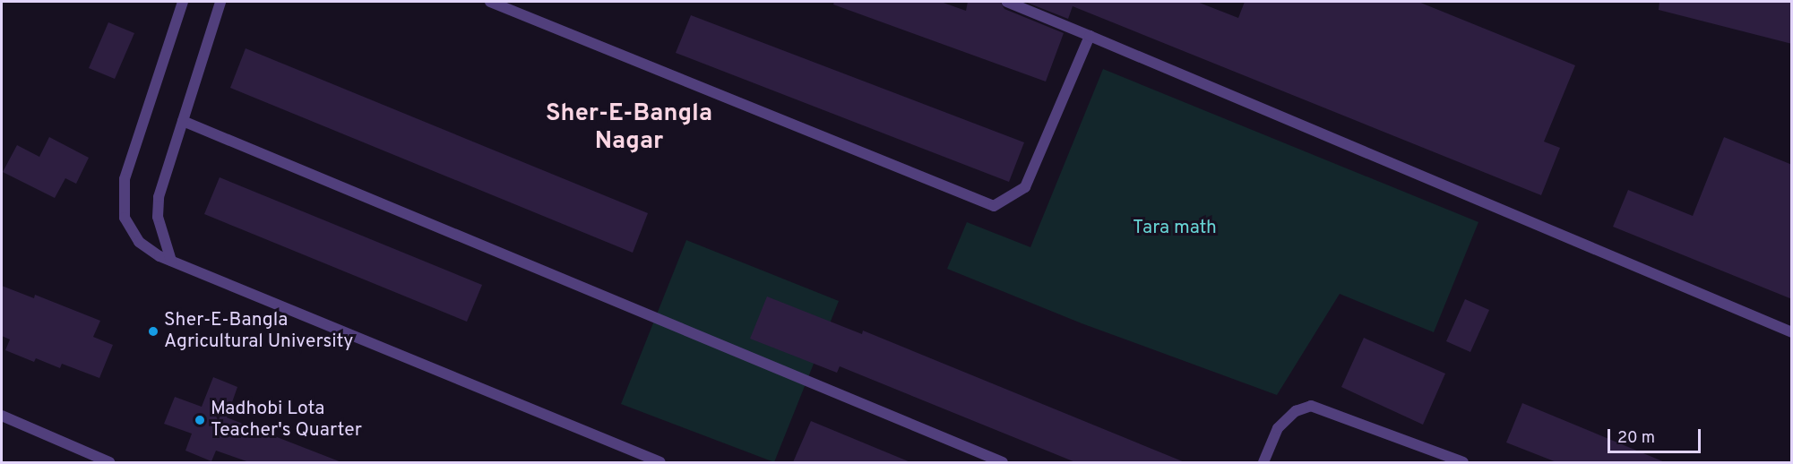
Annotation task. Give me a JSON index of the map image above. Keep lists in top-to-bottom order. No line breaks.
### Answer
{"districts":["Sher-E-Bangla Nagar"],"parks":["Tara math"],"places":["Sher-E-Bangla Agricultural University","Madhobi Lota Teacher's Quarter"],"scale_bar":"20 m"}
